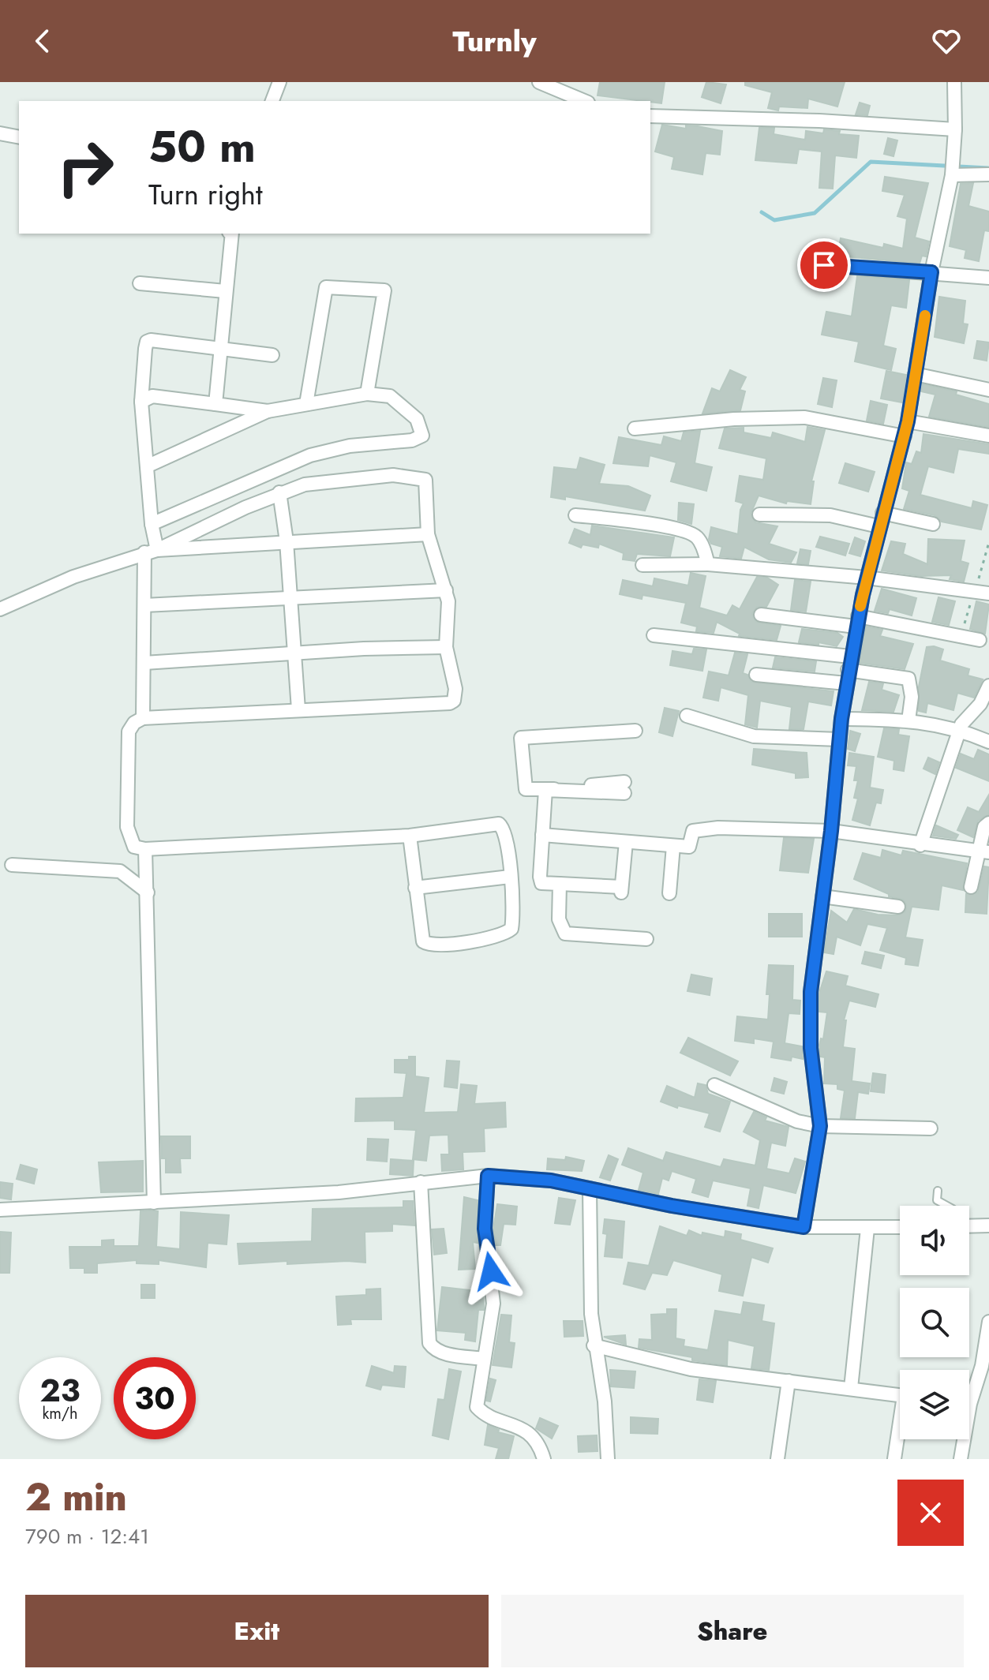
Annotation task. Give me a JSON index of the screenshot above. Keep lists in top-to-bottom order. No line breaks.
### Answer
{"page":{"header":"Turnly","turn":["50 m","Turn right"],"speed":"23 km/h","limit":"30","heading":["2 min","790 m · 12:41"],"buttons":["Exit","Share"]}}
